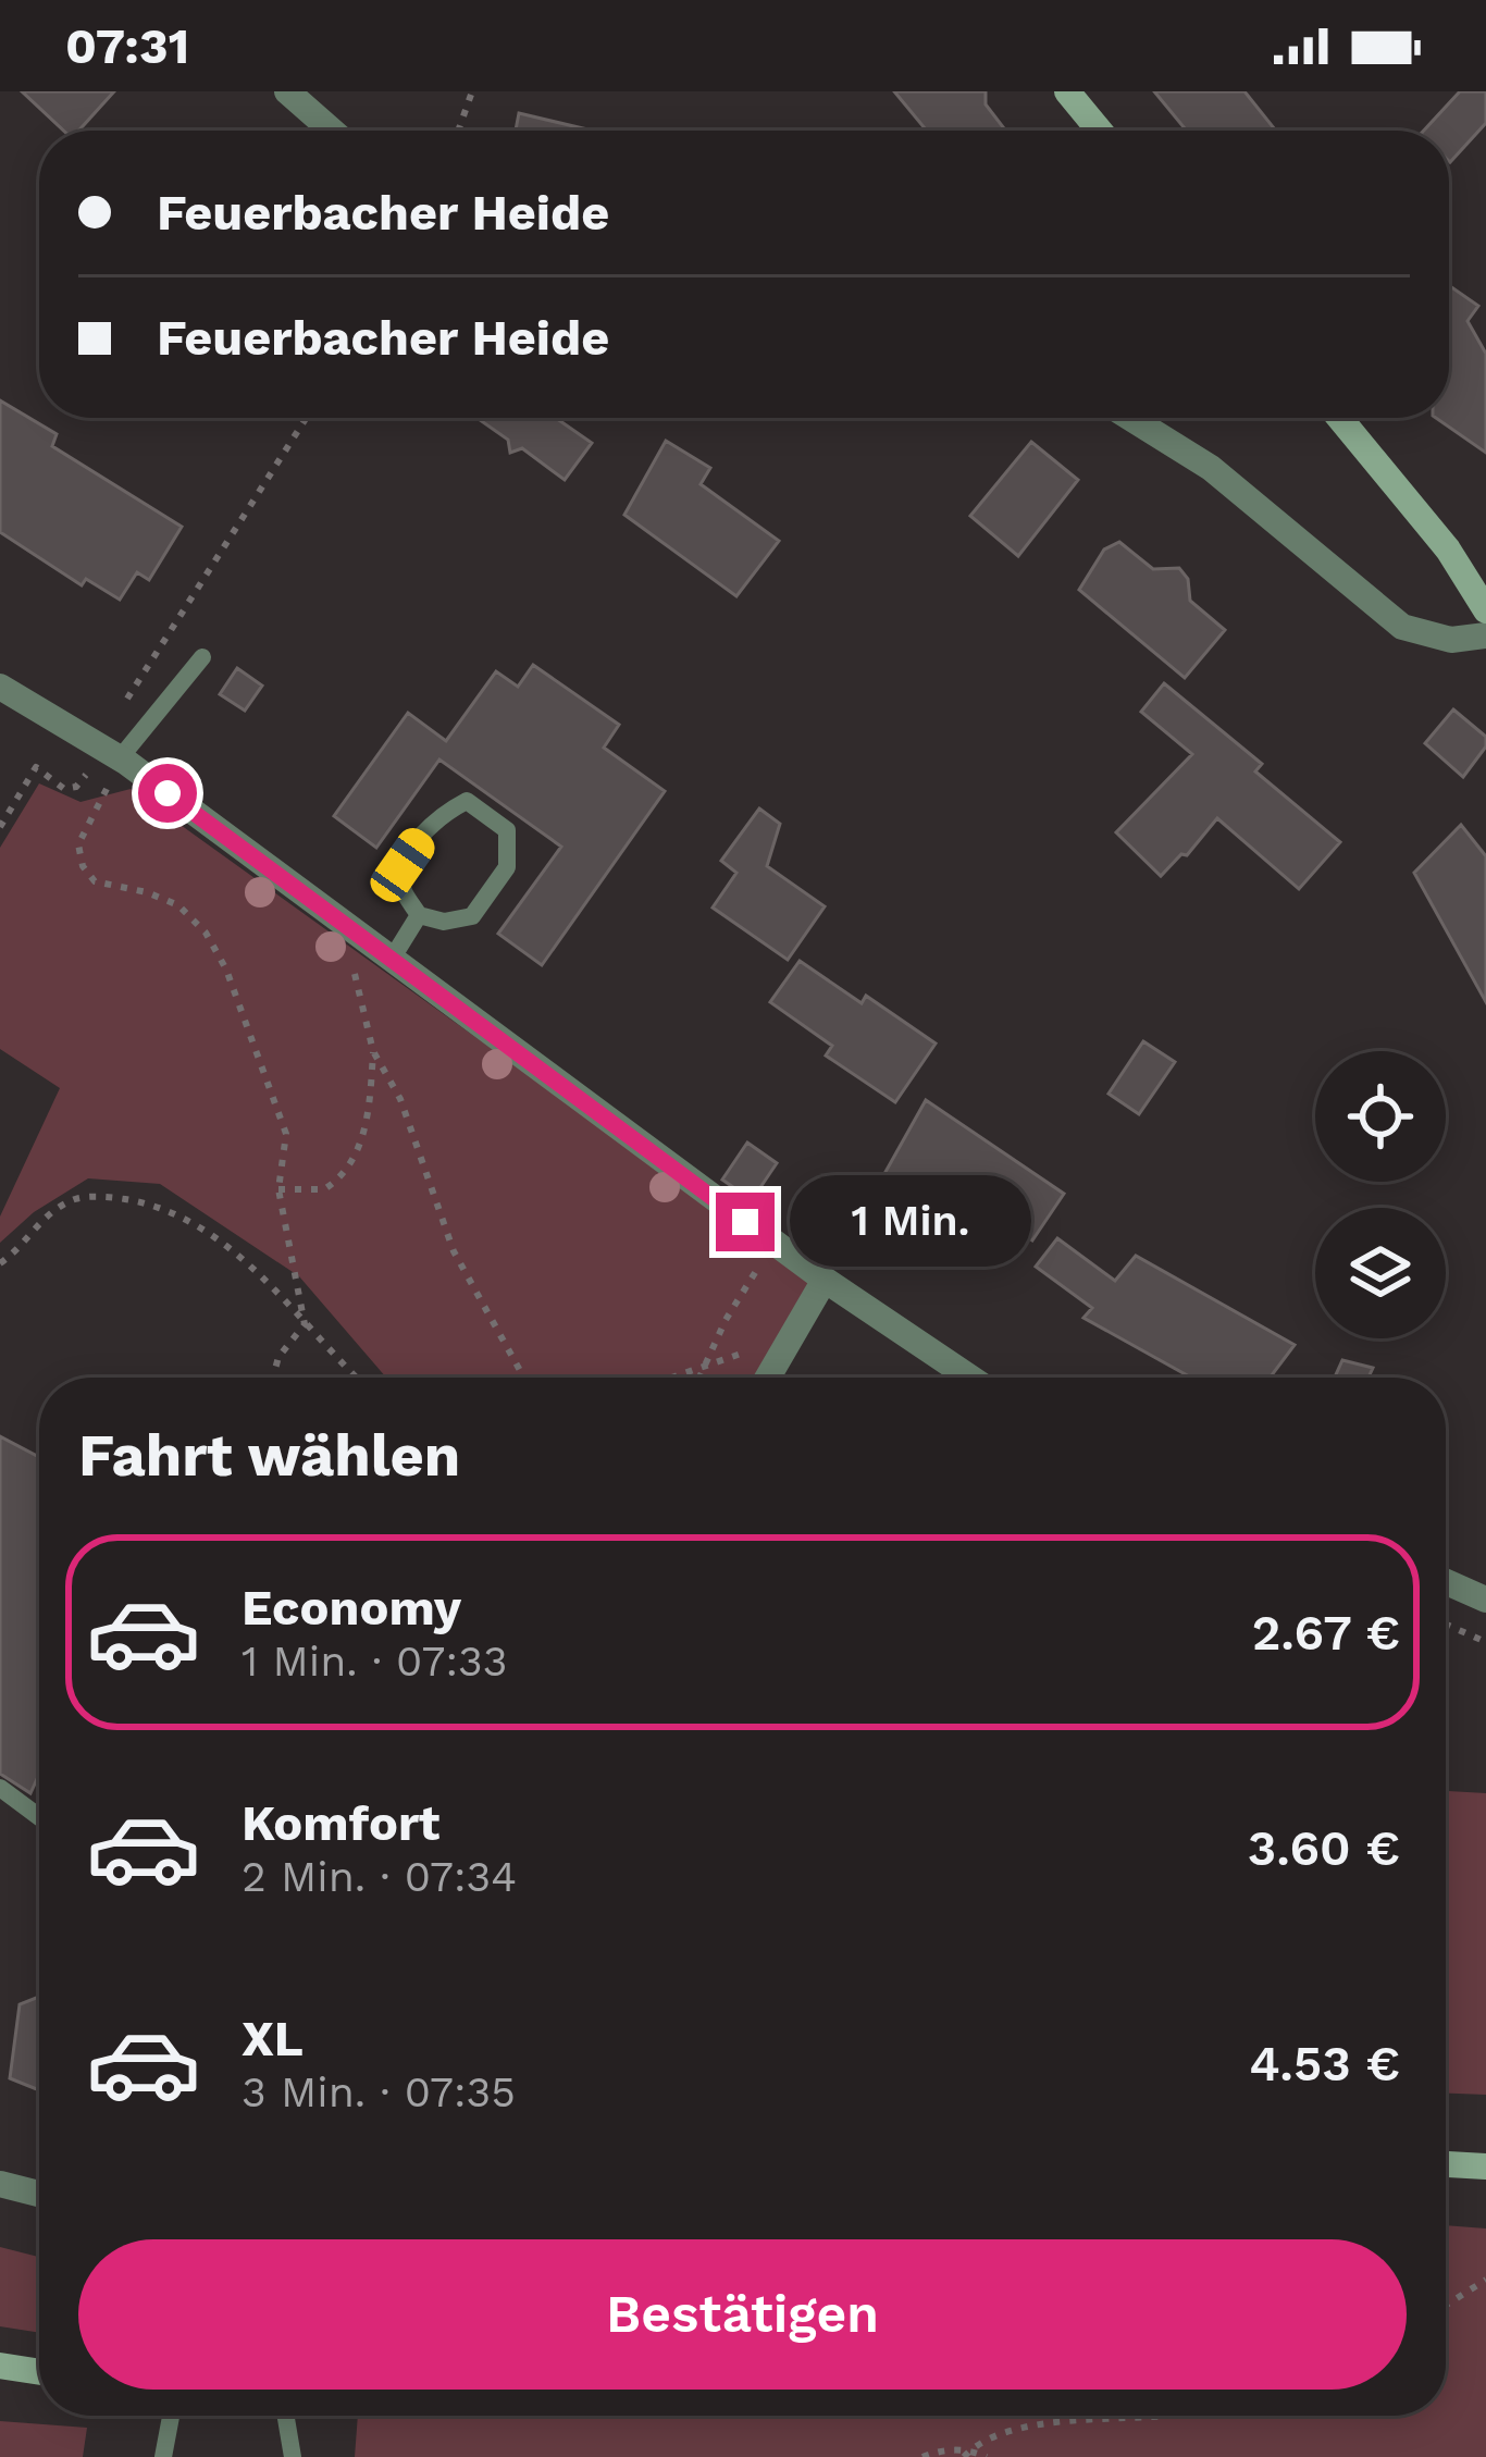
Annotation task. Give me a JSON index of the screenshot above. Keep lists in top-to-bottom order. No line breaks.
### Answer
{"page":{"status":"07:31","banner":["Feuerbacher Heide","Feuerbacher Heide"],"bubble":"1 Min.","heading":"Fahrt wählen","list":[{"name":"Economy","note":"1 Min. · 07:33","value":"2.67 €"},{"name":"Komfort","note":"2 Min. · 07:34","value":"3.60 €"},{"name":"XL","note":"3 Min. · 07:35","value":"4.53 €"}],"buttons":"Bestätigen"}}
